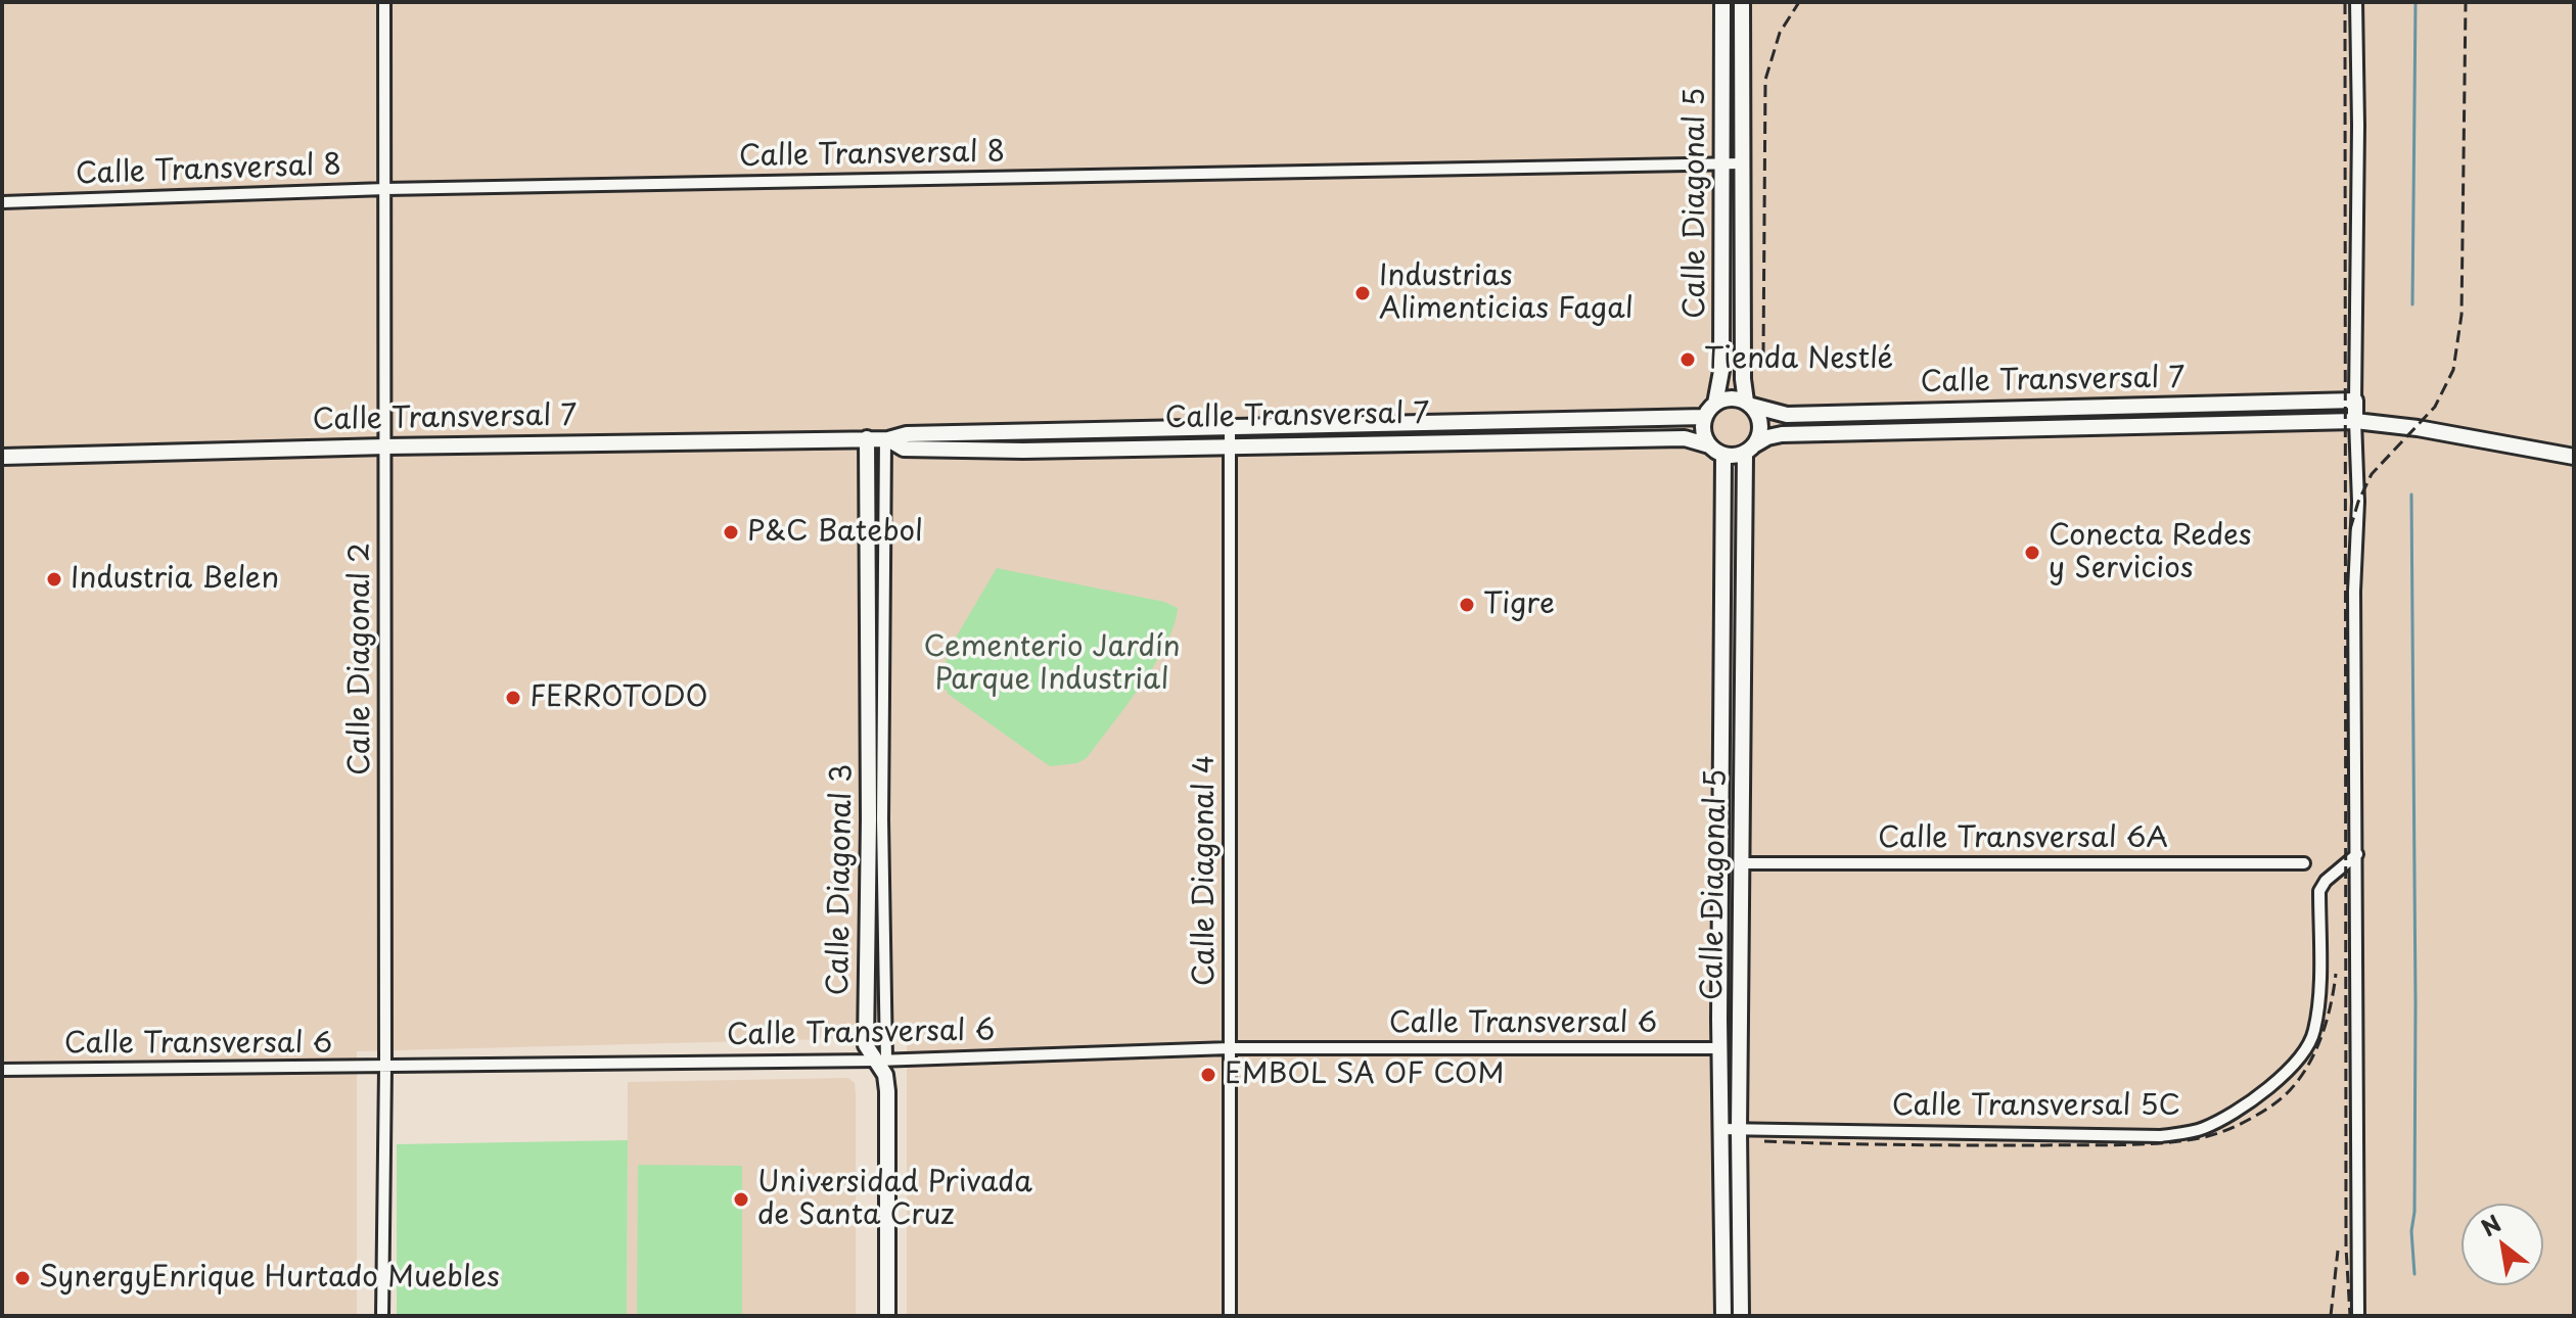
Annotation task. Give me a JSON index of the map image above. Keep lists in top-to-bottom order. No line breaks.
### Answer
{"streets":{"street":["Calle Transversal 8","Calle Diagonal 5","Calle Transversal 7","Calle Diagonal 2","Calle Transversal 6A","Calle Diagonal 4","Calle Diagonal 3","Calle Transversal 6","Calle Transversal 5C"]},"crossings":[["Calle Transversal 8","Calle Diagonal 5"],["Calle Transversal 8","Calle Diagonal 2"],["Calle Diagonal 5","Calle Transversal 7"],["Calle Diagonal 5","Calle Transversal 6A"],["Calle Diagonal 5","Calle Transversal 6"],["Calle Diagonal 5","Calle Transversal 5C"],["Calle Transversal 7","Calle Diagonal 2"],["Calle Transversal 7","Calle Diagonal 4"],["Calle Transversal 7","Calle Diagonal 3"],["Calle Diagonal 2","Calle Transversal 6"],["Calle Diagonal 4","Calle Transversal 6"],["Calle Diagonal 3","Calle Transversal 6"]],"parks":["Cementerio Jardín Parque Industrial"],"places":["Industrias Alimenticias Fagal","Tienda Nestlé","P&C Batebol","Conecta Redes y Servicios","Industria Belen","Tigre","FERROTODO","EMBOL SA OF COM","Universidad Privada de Santa Cruz","SynergyEnrique Hurtado Muebles"],"north":"top left"}
